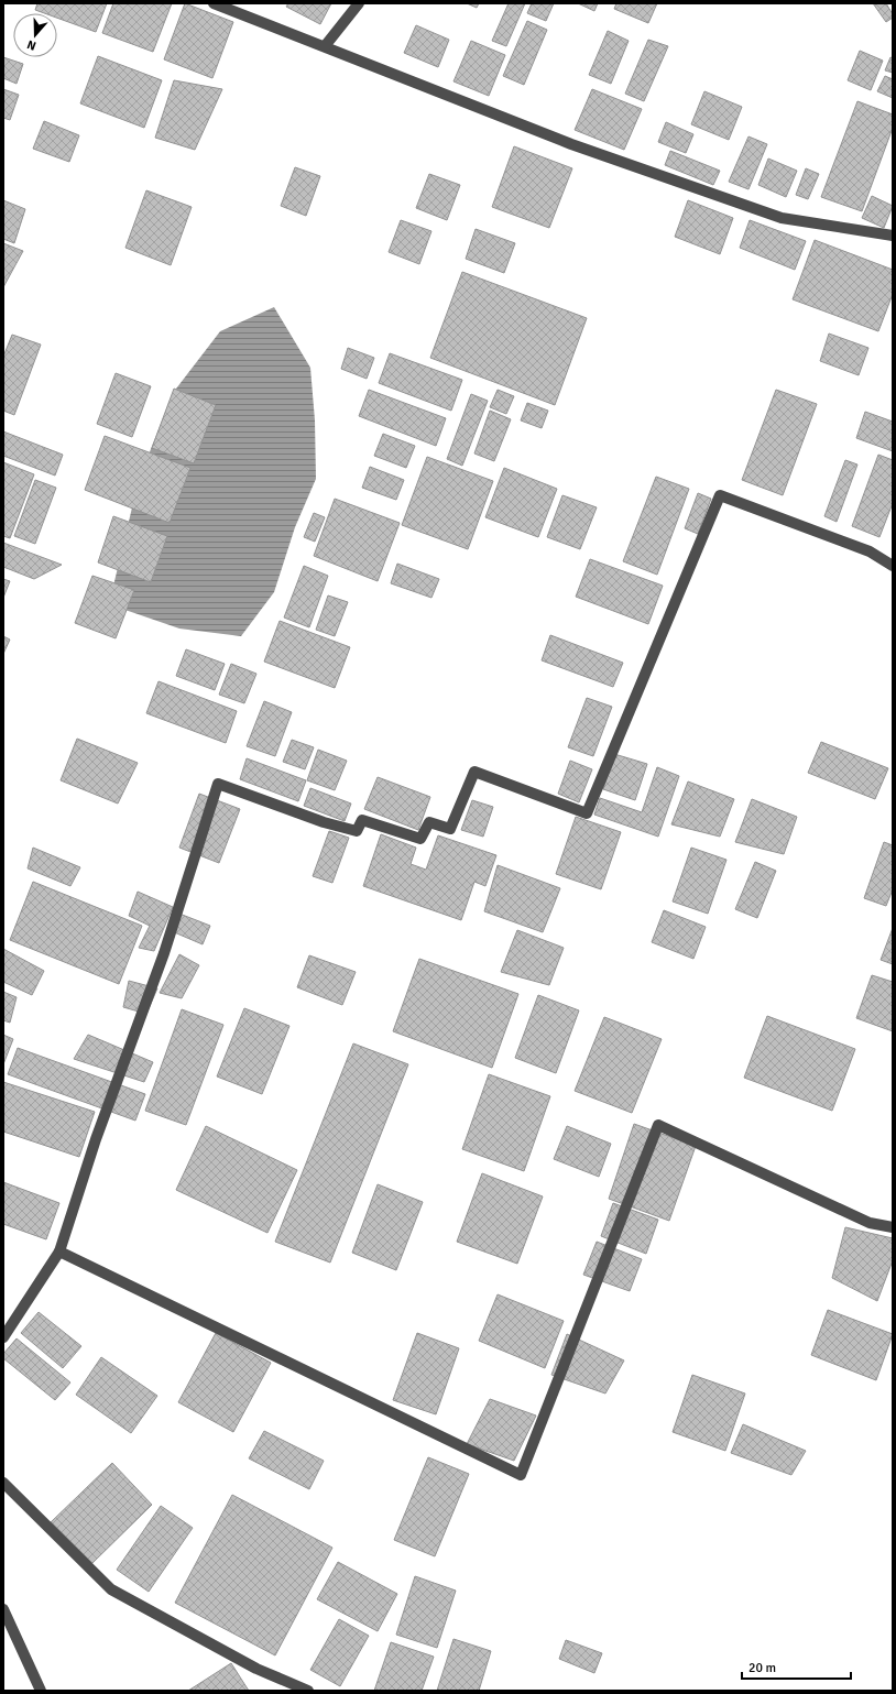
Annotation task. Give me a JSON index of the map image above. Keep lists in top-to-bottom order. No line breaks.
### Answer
{"scale_bar":"20 m","north":"bottom"}
